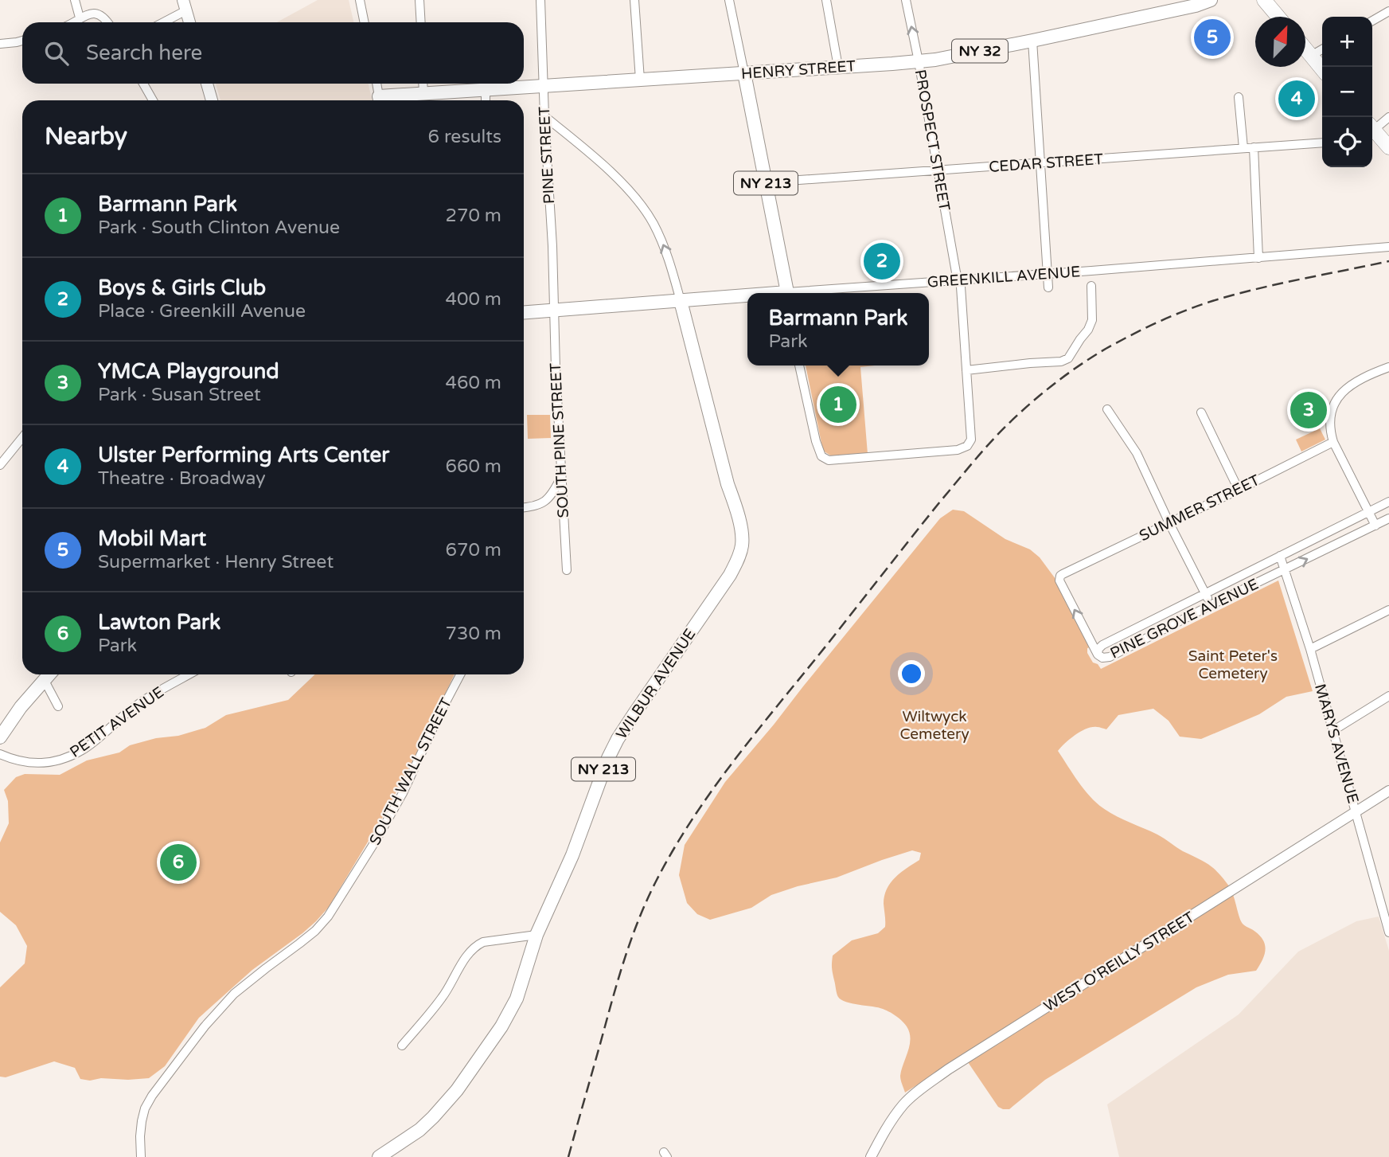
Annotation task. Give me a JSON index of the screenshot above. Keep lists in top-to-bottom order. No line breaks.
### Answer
{"streets":{"main road":["NY 32","HENRY STREET","NY 213","GREENKILL AVENUE","WILBUR AVENUE"],"street":["PROSPECT STREET","PINE STREET","CEDAR STREET","SOUTH PINE STREET","SUMMER STREET","PINE GROVE AVENUE","PETIT AVENUE","MARYS AVENUE","SOUTH WALL STREET","WEST O'REILLY STREET"]},"crossings":[["HENRY STREET","PROSPECT STREET"],["HENRY STREET","PINE STREET"],["HENRY STREET","NY 213"],["PROSPECT STREET","CEDAR STREET"],["PROSPECT STREET","GREENKILL AVENUE"],["PINE STREET","GREENKILL AVENUE"],["PINE STREET","SOUTH PINE STREET"],["CEDAR STREET","NY 213"],["GREENKILL AVENUE","SOUTH PINE STREET"],["GREENKILL AVENUE","WILBUR AVENUE"],["SUMMER STREET","PINE GROVE AVENUE"],["PINE GROVE AVENUE","MARYS AVENUE"],["MARYS AVENUE","WEST O'REILLY STREET"]],"parks":["Saint Peter's Cemetery","Wiltwyck Cemetery"],"north":"top right","page":{"pins":["5","4","2","1","3","6"],"map_buttons":["+","−"],"search":"Search here","heading":["Nearby","6 results"],"list":[{"mark":"1","name":"Barmann Park","note":"Park · South Clinton Avenue","value":"270 m"},{"mark":"2","name":"Boys & Girls Club","note":"Place · Greenkill Avenue","value":"400 m"},{"mark":"3","name":"YMCA Playground","note":"Park · Susan Street","value":"460 m"},{"mark":"4","name":"Ulster Performing Arts Center","note":"Theatre · Broadway","value":"660 m"},{"mark":"5","name":"Mobil Mart","note":"Supermarket · Henry Street","value":"670 m"},{"mark":"6","name":"Lawton Park","note":"Park","value":"730 m"}],"popup":["Barmann Park","Park"]}}
